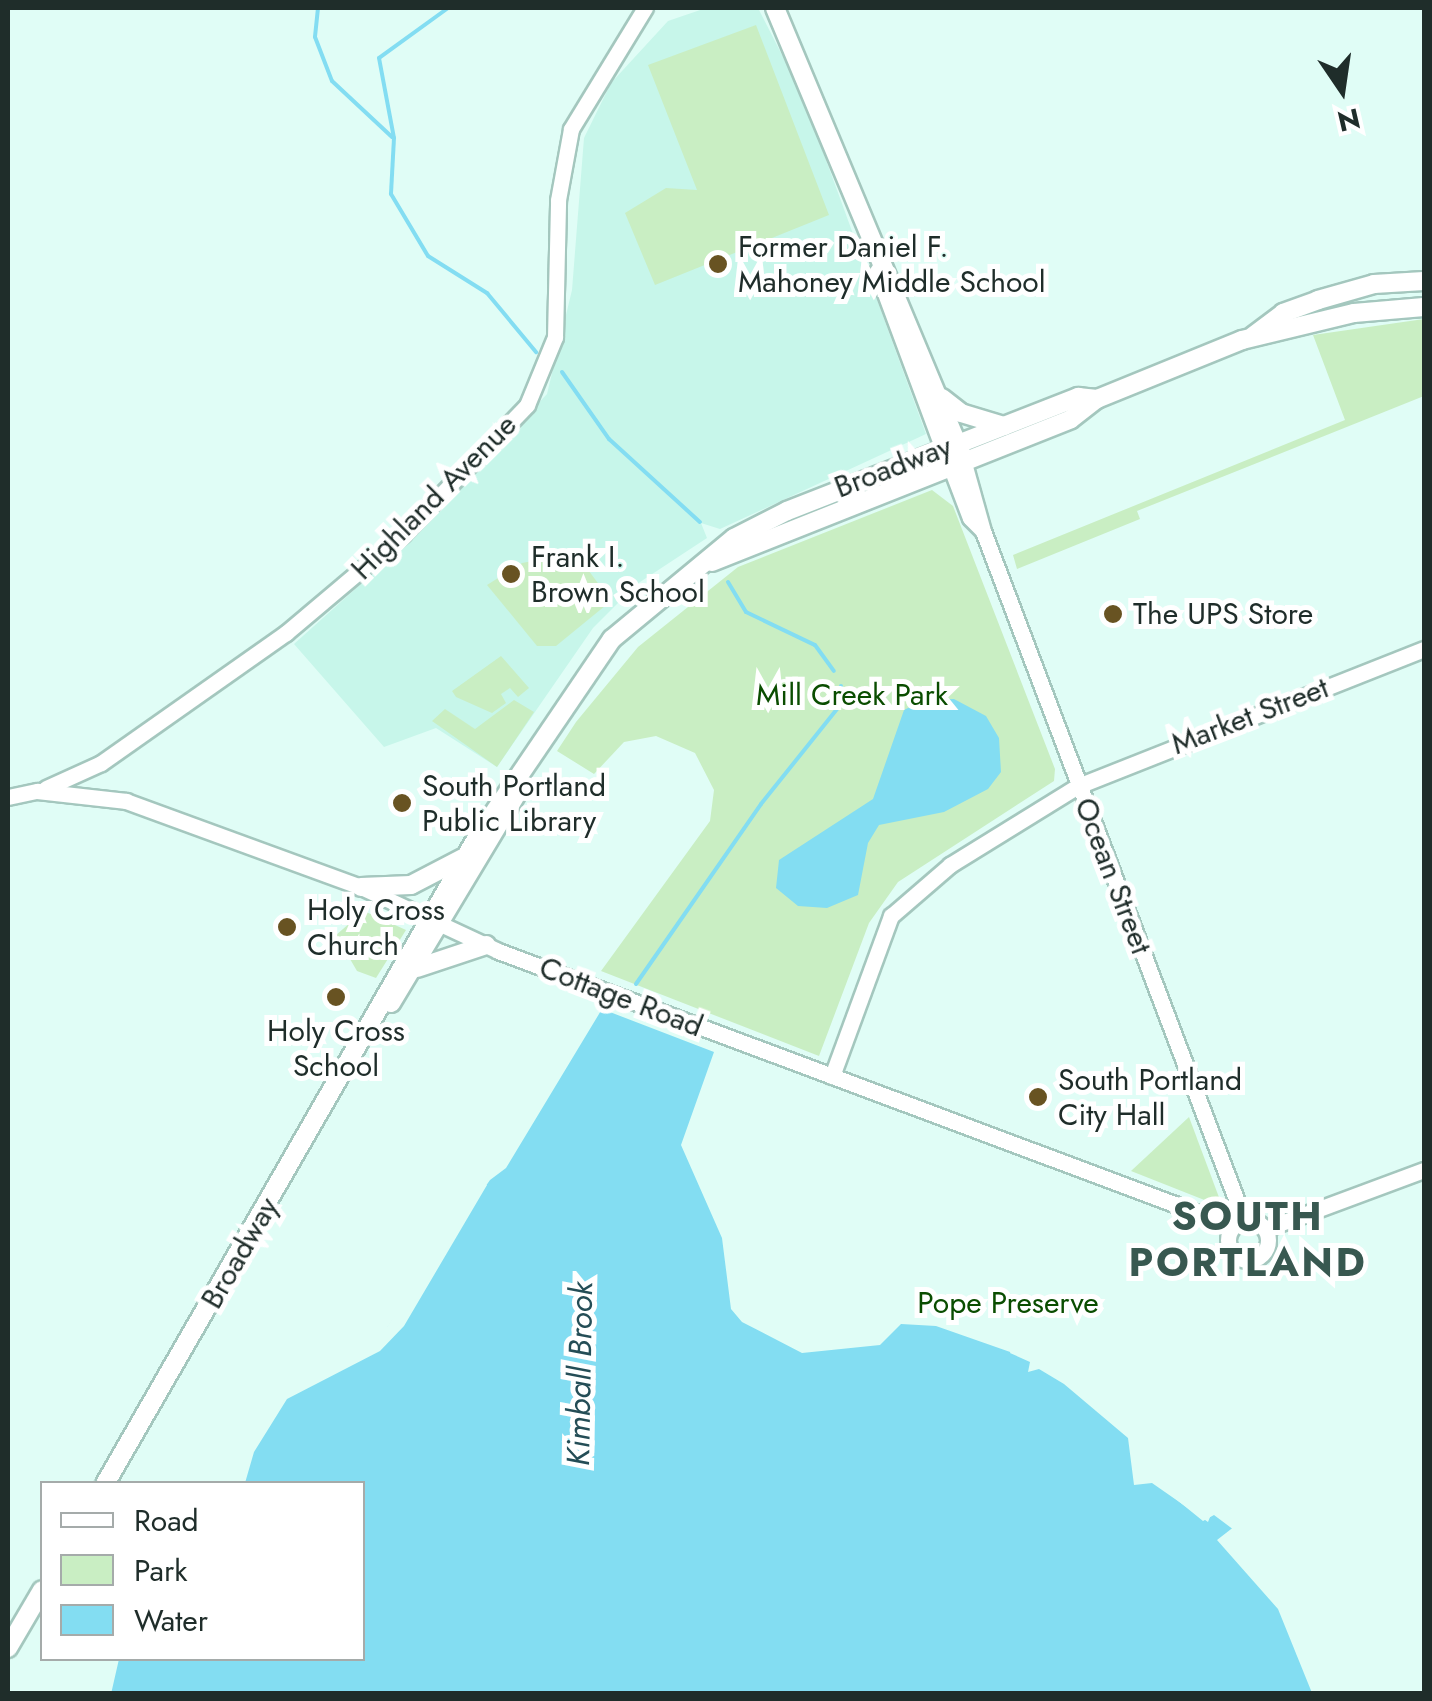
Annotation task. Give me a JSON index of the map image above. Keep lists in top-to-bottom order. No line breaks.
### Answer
{"streets":{"main road":["Broadway"],"street":["Highland Avenue","Market Street","Ocean Street","Cottage Road"]},"crossings":[["Broadway","Ocean Street"],["Broadway","Cottage Road"],["Highland Avenue","Cottage Road"],["Market Street","Ocean Street"],["Market Street","Cottage Road"],["Ocean Street","Cottage Road"]],"districts":["SOUTH PORTLAND"],"water":["Kimball Brook"],"parks":["Mill Creek Park","Pope Preserve"],"places":["Former Daniel F. Mahoney Middle School","Frank I. Brown School","The UPS Store","South Portland Public Library","Holy Cross Church","Holy Cross School","South Portland City Hall"],"legend":["Road","Park","Water"],"north":"bottom"}
